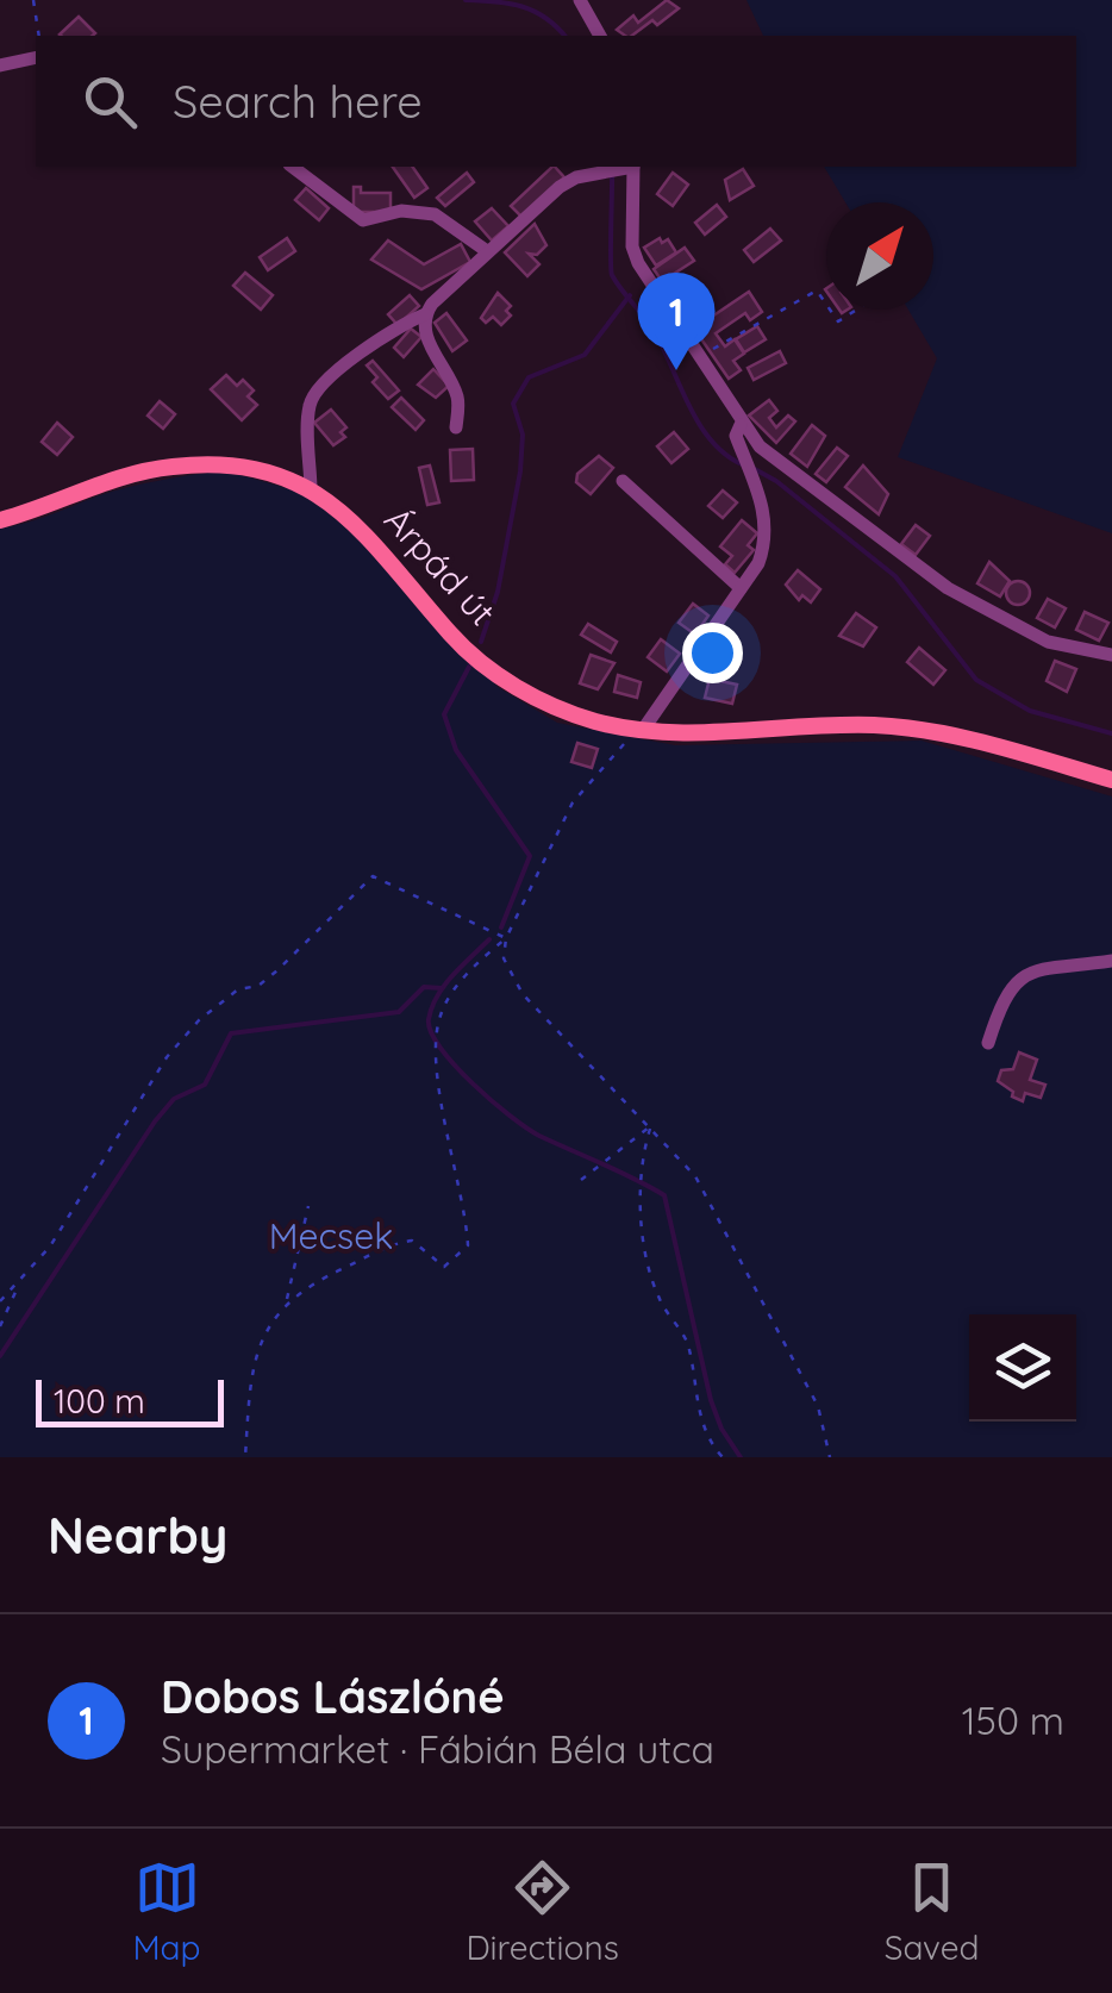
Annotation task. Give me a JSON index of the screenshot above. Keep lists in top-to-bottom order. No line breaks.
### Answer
{"streets":{"main road":["Árpád út"]},"parks":["Mecsek"],"scale_bar":"100 m","north":"top right","page":{"search":"Search here","pins":"1","scale":"100 m","heading":"Nearby","list":[{"mark":"1","name":"Dobos Lászlóné","note":"Supermarket · Fábián Béla utca","value":"150 m"}],"nav":["Map","Directions","Saved"]}}
